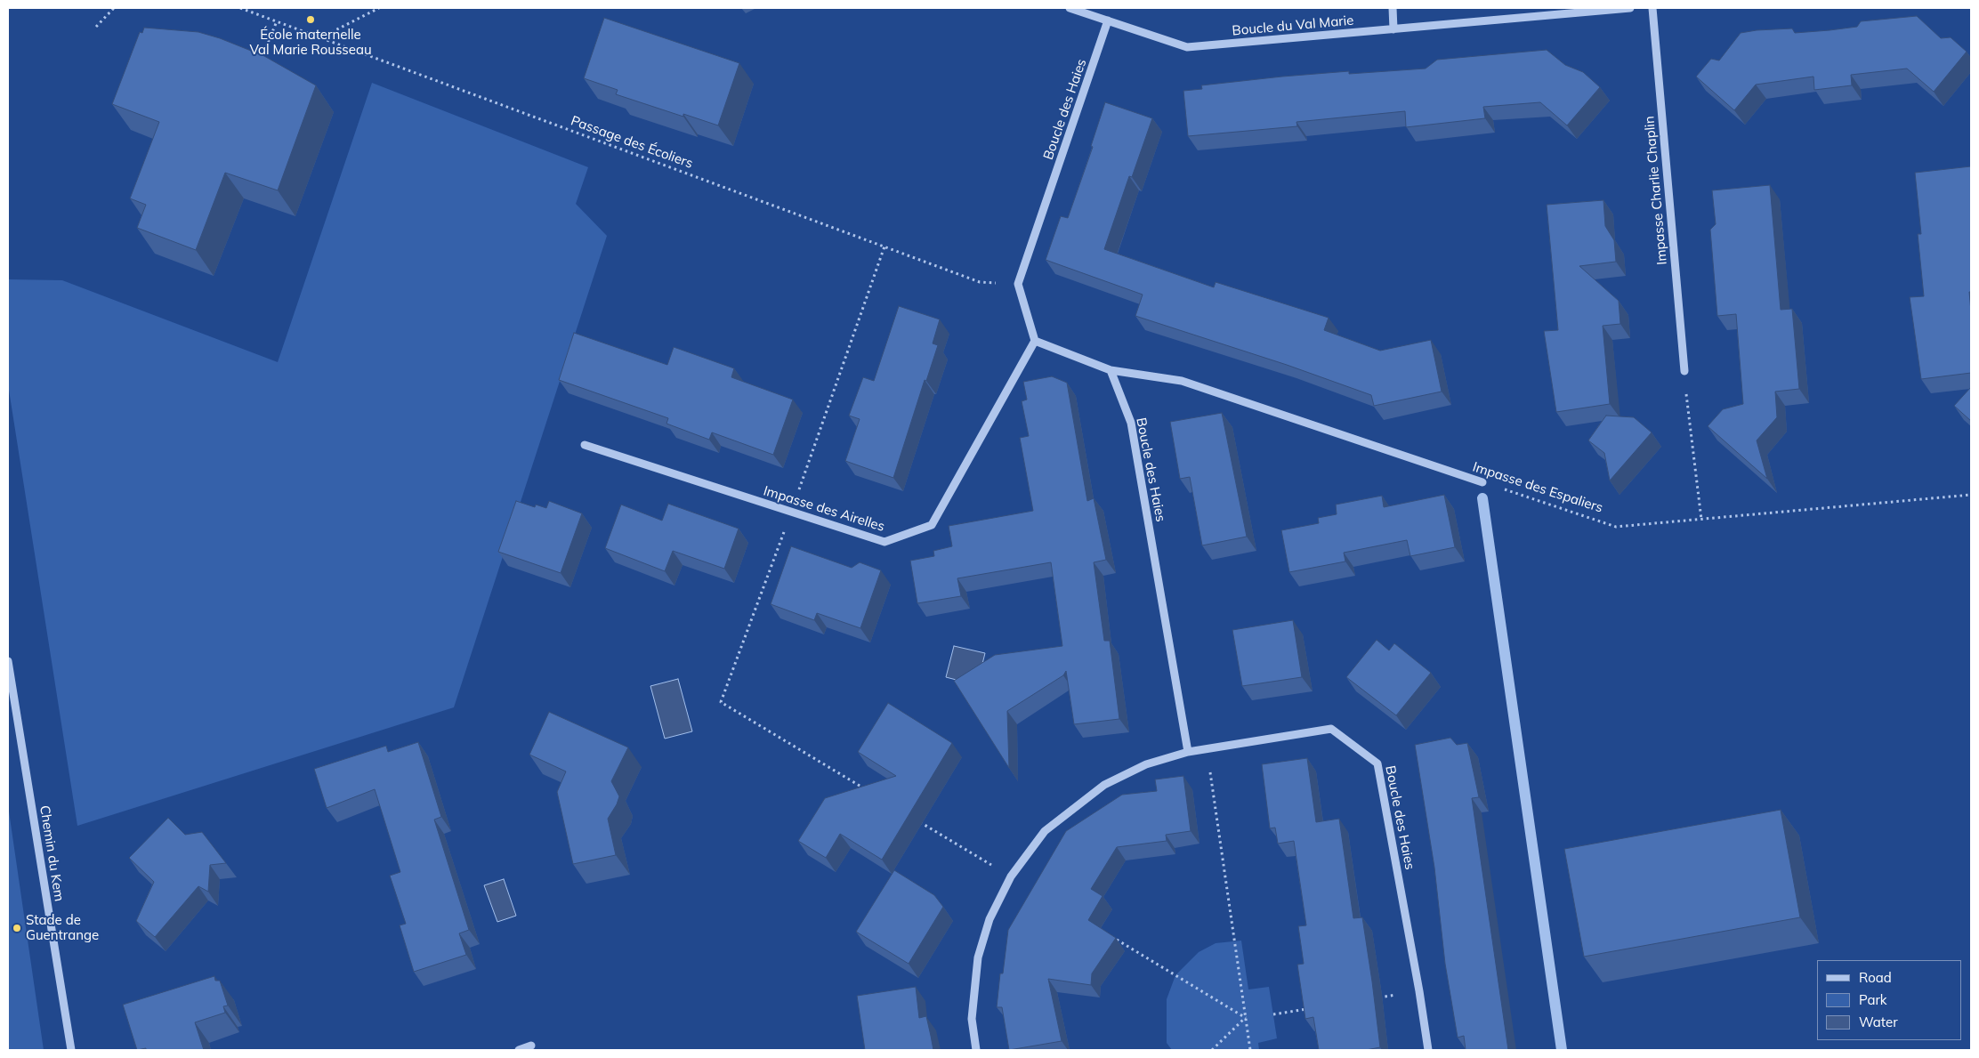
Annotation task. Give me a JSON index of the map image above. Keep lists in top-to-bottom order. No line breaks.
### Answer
{"streets":{"street":["Boucle du Val Marie","Boucle des Haies","Impasse Charlie Chaplin","Impasse des Espaliers","Impasse des Airelles","Chemin du Kem"],"path":["Passage des Écoliers"]},"crossings":[["Boucle du Val Marie","Boucle des Haies"],["Boucle des Haies","Passage des Écoliers"],["Boucle des Haies","Impasse des Espaliers"]],"places":["École maternelle Val Marie Rousseau","Stade de Guentrange"],"legend":["Road","Park","Water"]}
